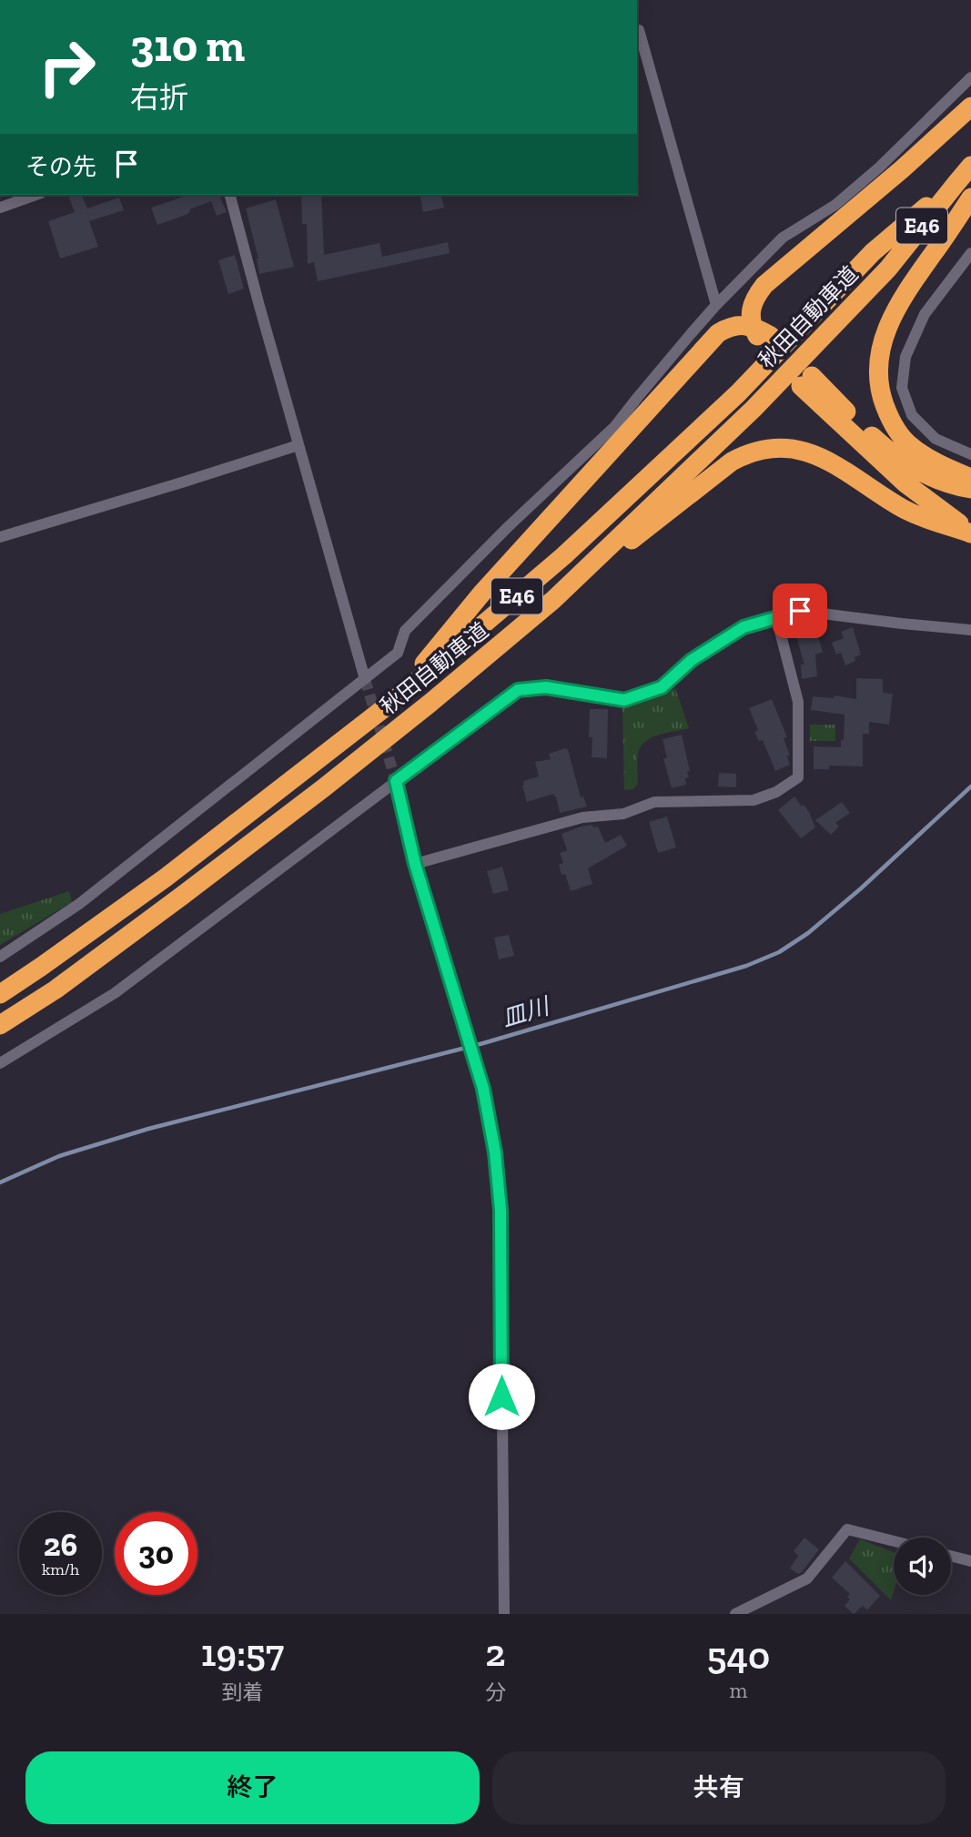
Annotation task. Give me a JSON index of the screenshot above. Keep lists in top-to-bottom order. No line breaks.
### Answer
{"streets":{"highway":["E46","秋田自動車道"]},"water":["皿川"],"page":{"turn":["310 m","右折"],"then":"その先","speed":"26 km/h","limit":"30","eta":["19:57","到着","2","分","540","m"],"buttons":["終了","共有"]}}
